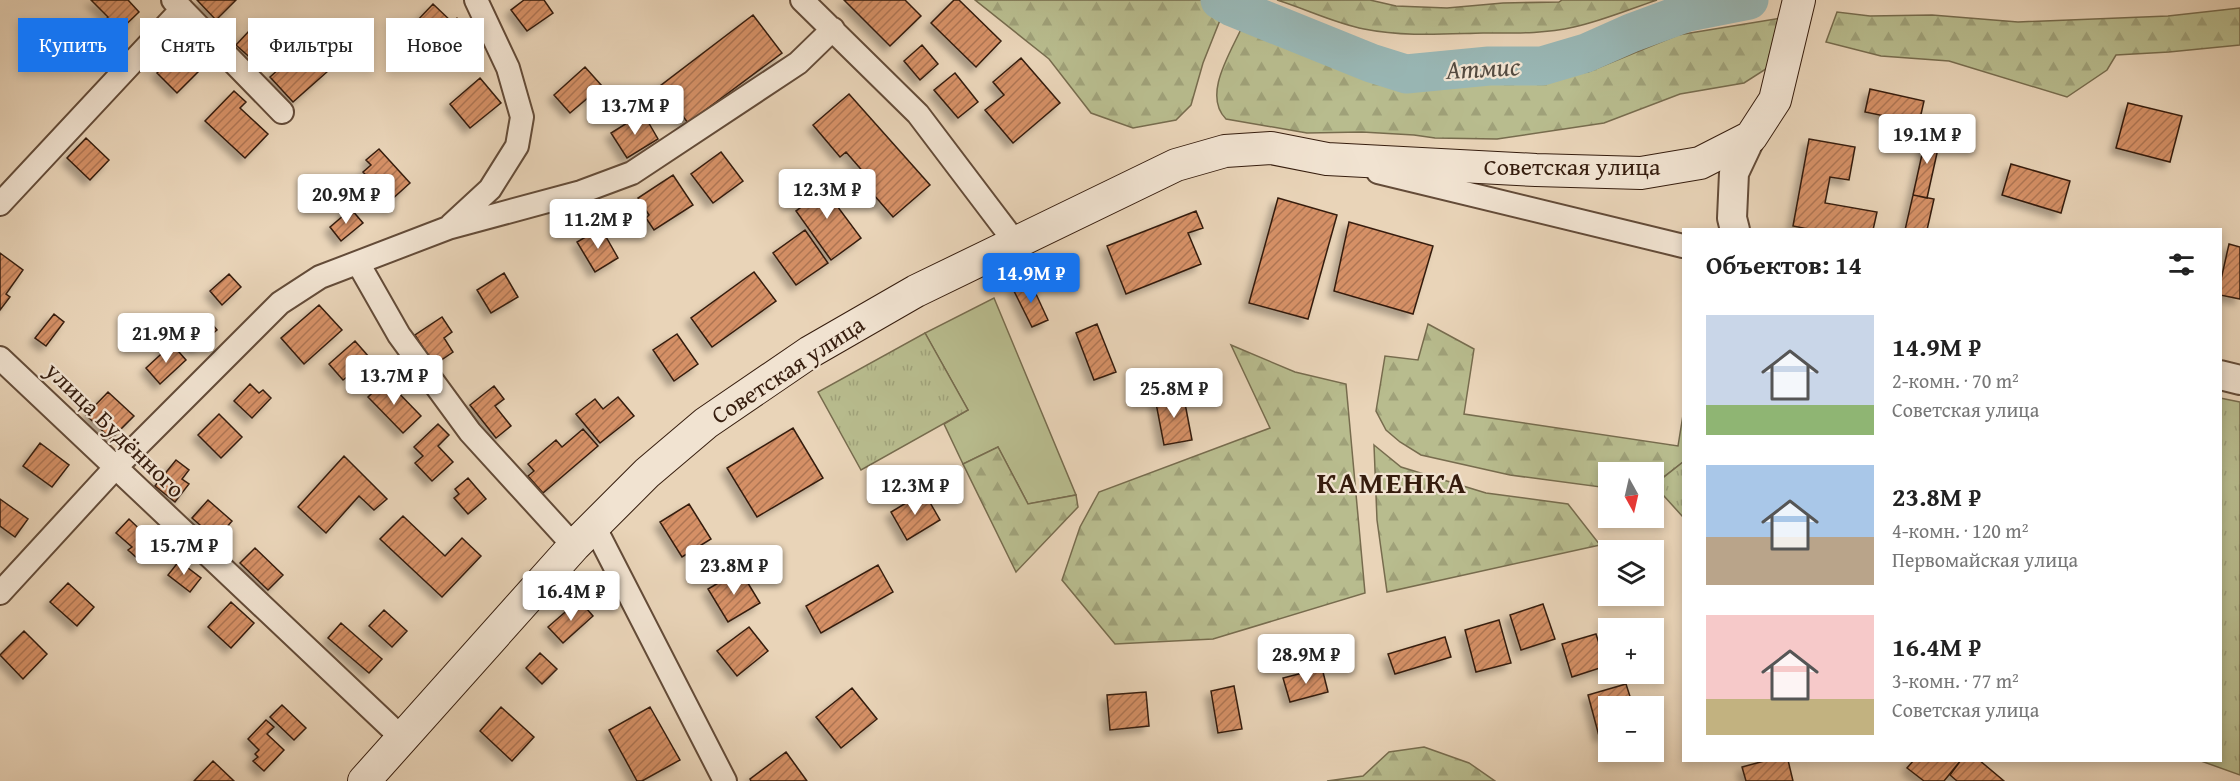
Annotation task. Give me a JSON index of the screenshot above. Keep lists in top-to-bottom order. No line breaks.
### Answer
{"streets":{"main road":["Советская улица"],"street":["улица Будённого"]},"crossings":[["Советская улица","улица Будённого"]],"districts":["КАМЕНКА"],"water":["Атмис"],"north":"bottom","page":{"chip":["Купить","Снять","Фильтры","Новое"],"price":["13.7M ₽","19.1M ₽","12.3M ₽","20.9M ₽","11.2M ₽","14.9M ₽","21.9M ₽","13.7M ₽","25.8M ₽","12.3M ₽","15.7M ₽","23.8M ₽","16.4M ₽","28.9M ₽"],"heading":"Объектов: 14","list":[{"name":"14.9M ₽","note":"2-комн. · 70 m² · Советская улица"},{"name":"23.8M ₽","note":"4-комн. · 120 m² · Первомайская улица"},{"name":"16.4M ₽","note":"3-комн. · 77 m² · Советская улица"}],"map_buttons":["+","−"]}}
